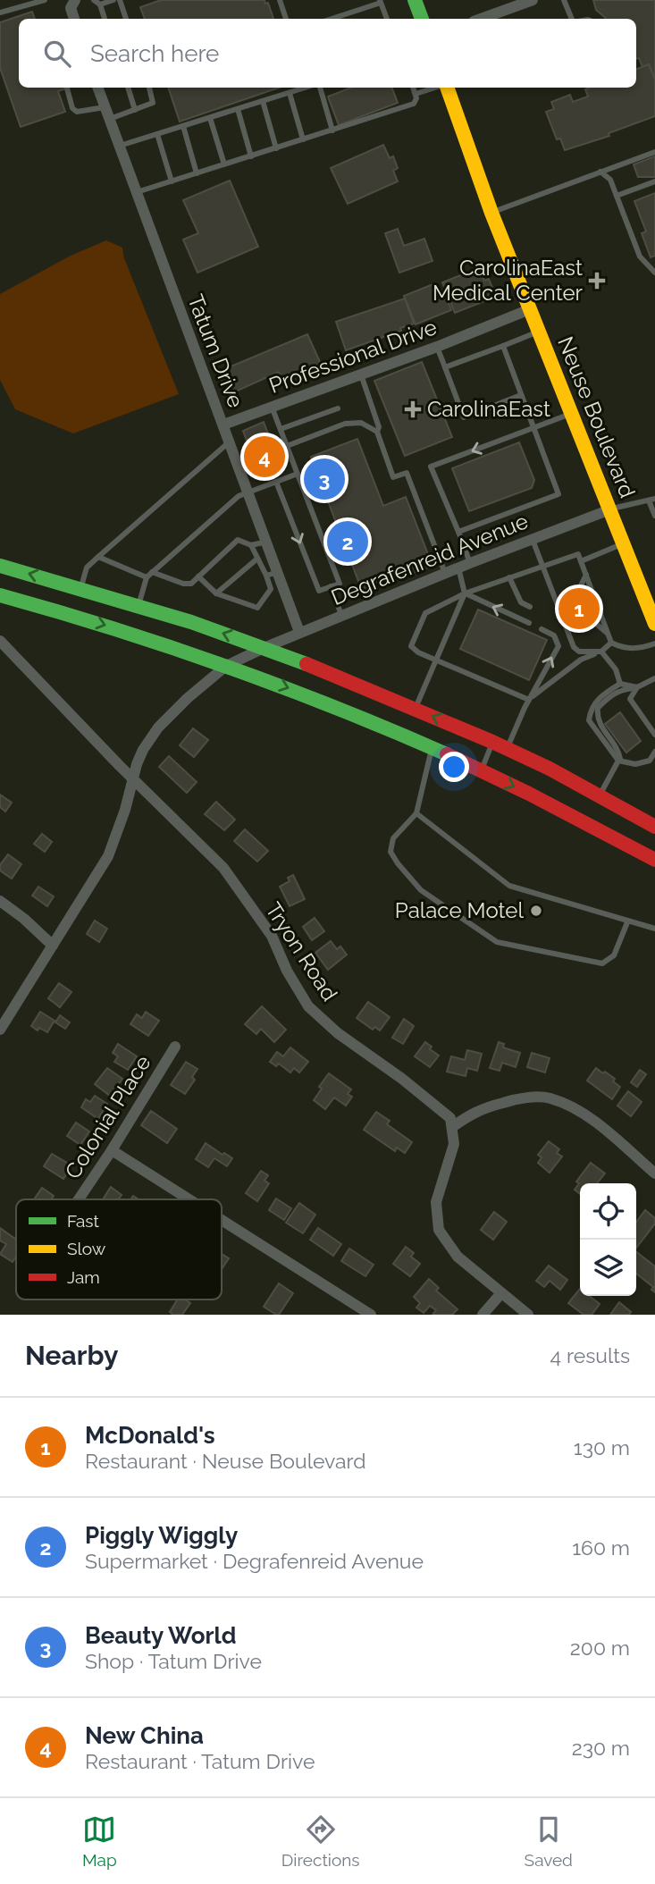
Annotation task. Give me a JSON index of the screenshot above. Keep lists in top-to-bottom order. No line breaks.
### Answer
{"streets":{"main road":["Neuse Boulevard"],"street":["Tatum Drive","Professional Drive","Degrafenreid Avenue","Tryon Road","Colonial Place"]},"crossings":[["Tatum Drive","Professional Drive"],["Tatum Drive","Degrafenreid Avenue"],["Professional Drive","Neuse Boulevard"],["Neuse Boulevard","Degrafenreid Avenue"],["Degrafenreid Avenue","Tryon Road"]],"places":{"health":["CarolinaEast Medical Center","CarolinaEast"],"other":["Palace Motel"]},"legend":["Fast","Slow","Jam"],"page":{"search":"Search here","pins":["4","3","2","1"],"heading":["Nearby","4 results"],"list":[{"mark":"1","name":"McDonald's","note":"Restaurant · Neuse Boulevard","value":"130 m"},{"mark":"2","name":"Piggly Wiggly","note":"Supermarket · Degrafenreid Avenue","value":"160 m"},{"mark":"3","name":"Beauty World","note":"Shop · Tatum Drive","value":"200 m"},{"mark":"4","name":"New China","note":"Restaurant · Tatum Drive","value":"230 m"}],"nav":["Map","Directions","Saved"]}}
